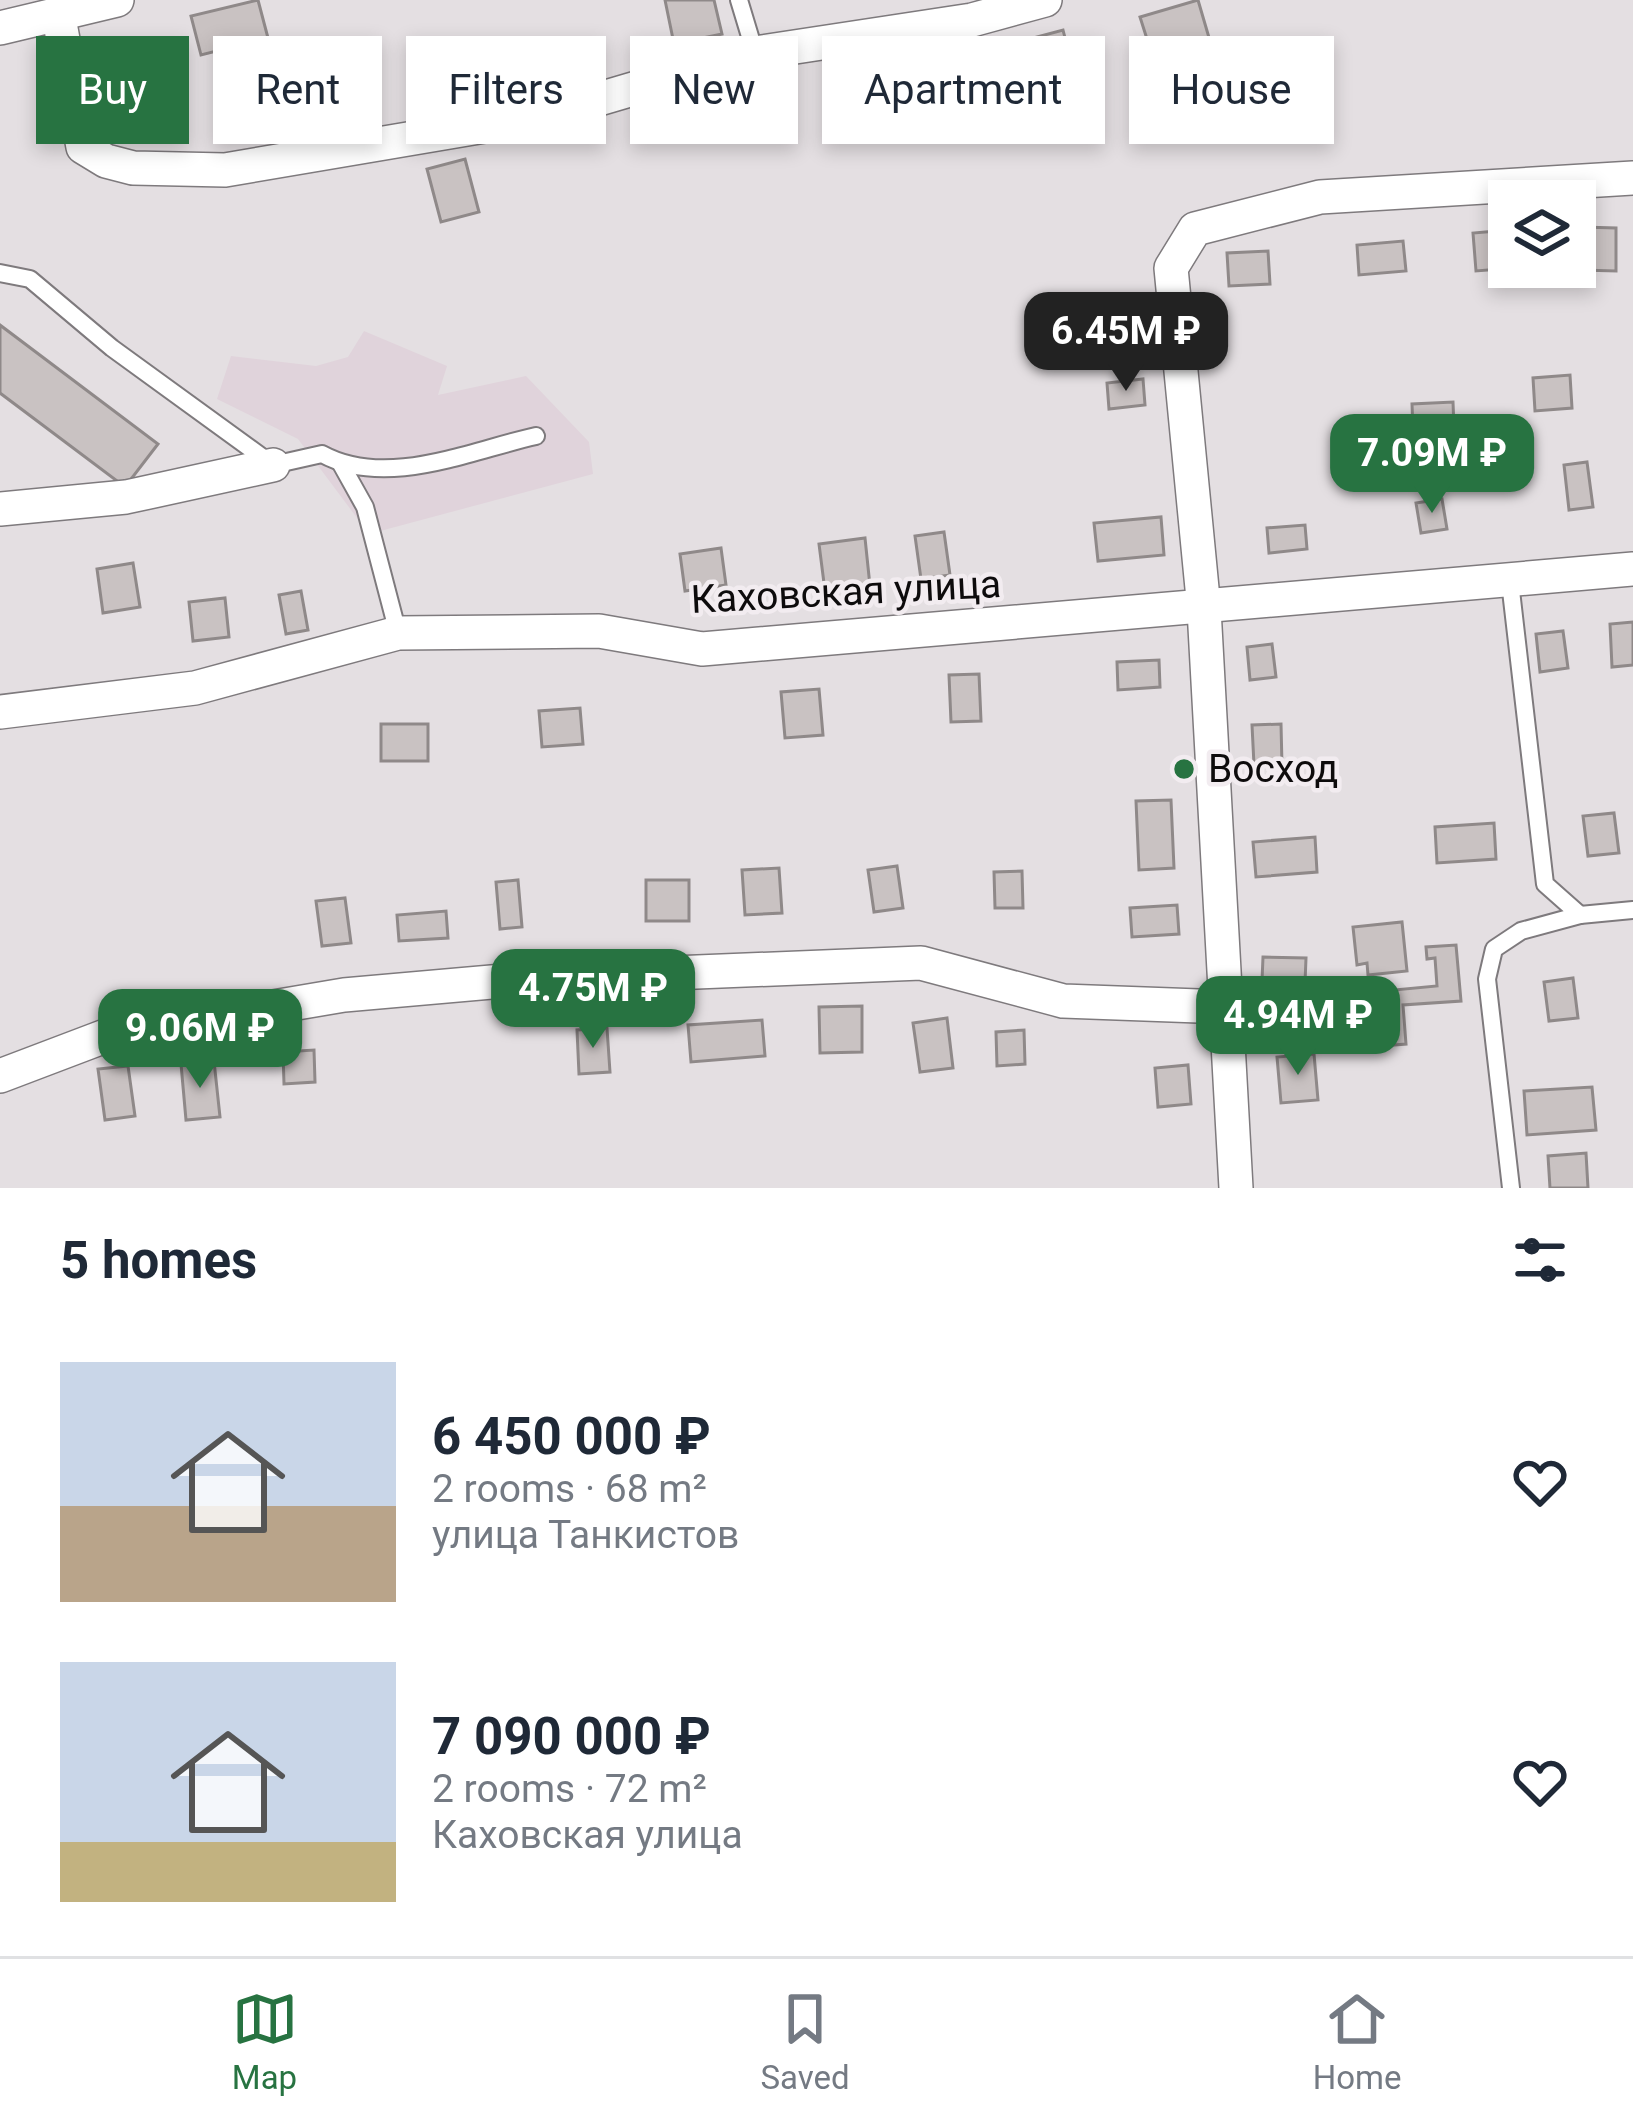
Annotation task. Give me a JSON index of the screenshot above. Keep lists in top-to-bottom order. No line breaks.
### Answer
{"streets":{"street":["Каховская улица"]},"places":["Восход"],"page":{"chip":["Buy","Rent","Filters","New","Apartment","House"],"price":["6.45M ₽","7.09M ₽","4.75M ₽","4.94M ₽","9.06M ₽"],"heading":"5 homes","list":[{"name":"6 450 000 ₽","note":"2 rooms · 68 m² · улица Танкистов"},{"name":"7 090 000 ₽","note":"2 rooms · 72 m² · Каховская улица"}],"tabs":["Map","Saved","Home"]}}
